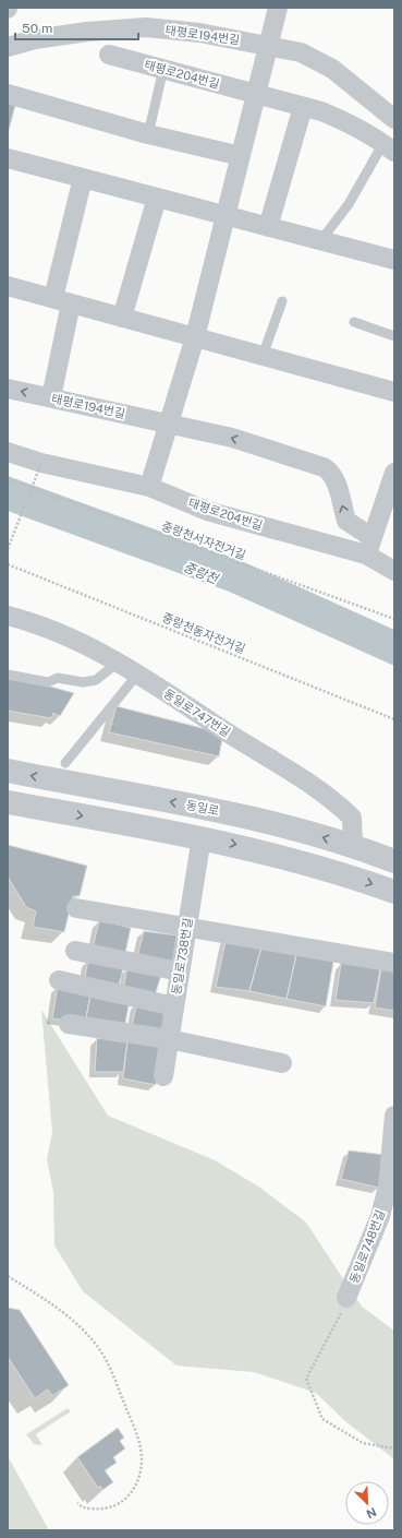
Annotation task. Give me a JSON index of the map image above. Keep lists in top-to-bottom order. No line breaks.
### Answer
{"streets":{"street":["태평로194번길","태평로204번길","동일로747번길","동일로","동일로738번길","동일로748번길"],"path":["중랑천서자전거길","중랑천동자전거길"]},"crossings":[["동일로747번길","동일로"]],"water":["중랑천"],"scale_bar":"50 m","north":"bottom right"}
